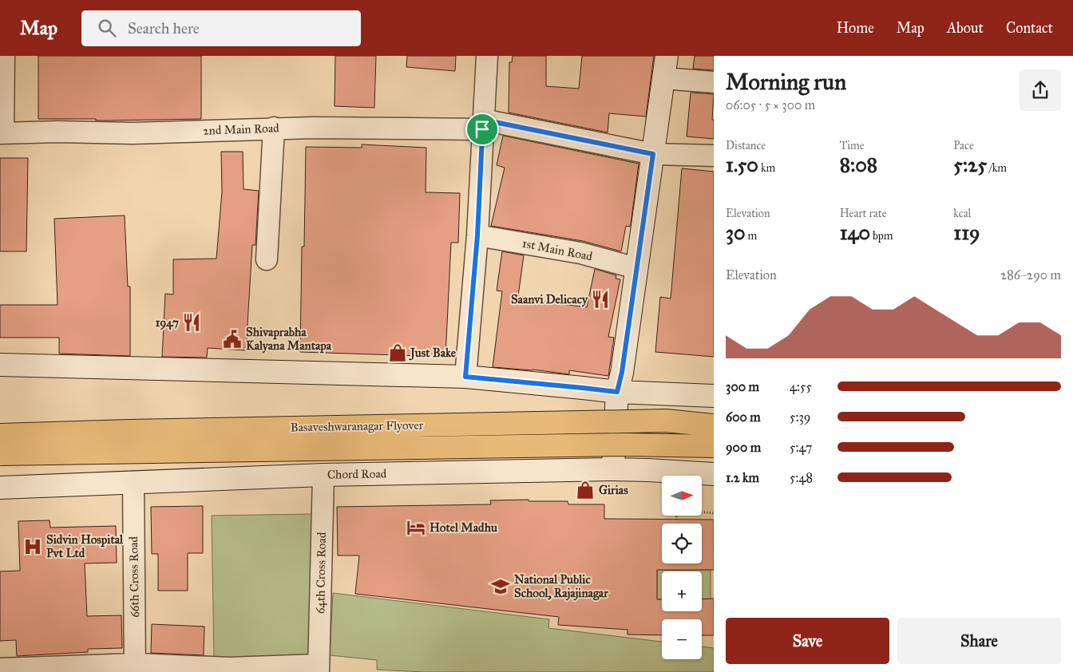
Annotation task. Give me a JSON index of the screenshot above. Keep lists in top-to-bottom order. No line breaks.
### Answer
{"streets":{"main road":["Basaveshwaranagar Flyover"],"street":["2nd Main Road","1st Main Road","Chord Road","64th Cross Road","66th Cross Road"]},"crossings":[["Chord Road","64th Cross Road"],["Chord Road","66th Cross Road"]],"places":{"restaurant":["Saanvi Delicacy","1947"],"public building":["Shivaprabha Kalyana Mantapa"],"shop":["Just Bake","Girias"],"hotel":["Hotel Madhu"],"hospital":["Sidvin Hospital Pvt Ltd"],"school or university":["National Public School, Rajajinagar"]},"north":"right","page":{"header":"Map","search":"Search here","nav":["Home","Map","About","Contact"],"heading":["Morning run","06:05 · 5 × 300 m"],"stats":[["Distance","1.50 km"],["Time","8:08"],["Pace","5:25 /km"],["Elevation","30 m"],["Heart rate","140 bpm"],["kcal","119"]],"chart":["Elevation","286–290 m"],"list":[{"name":"300 m","note":"4:55"},{"name":"600 m","note":"5:39"},{"name":"900 m","note":"5:47"},{"name":"1.2 km","note":"5:48"}],"map_buttons":["+","−"],"buttons":["Save","Share"]}}
